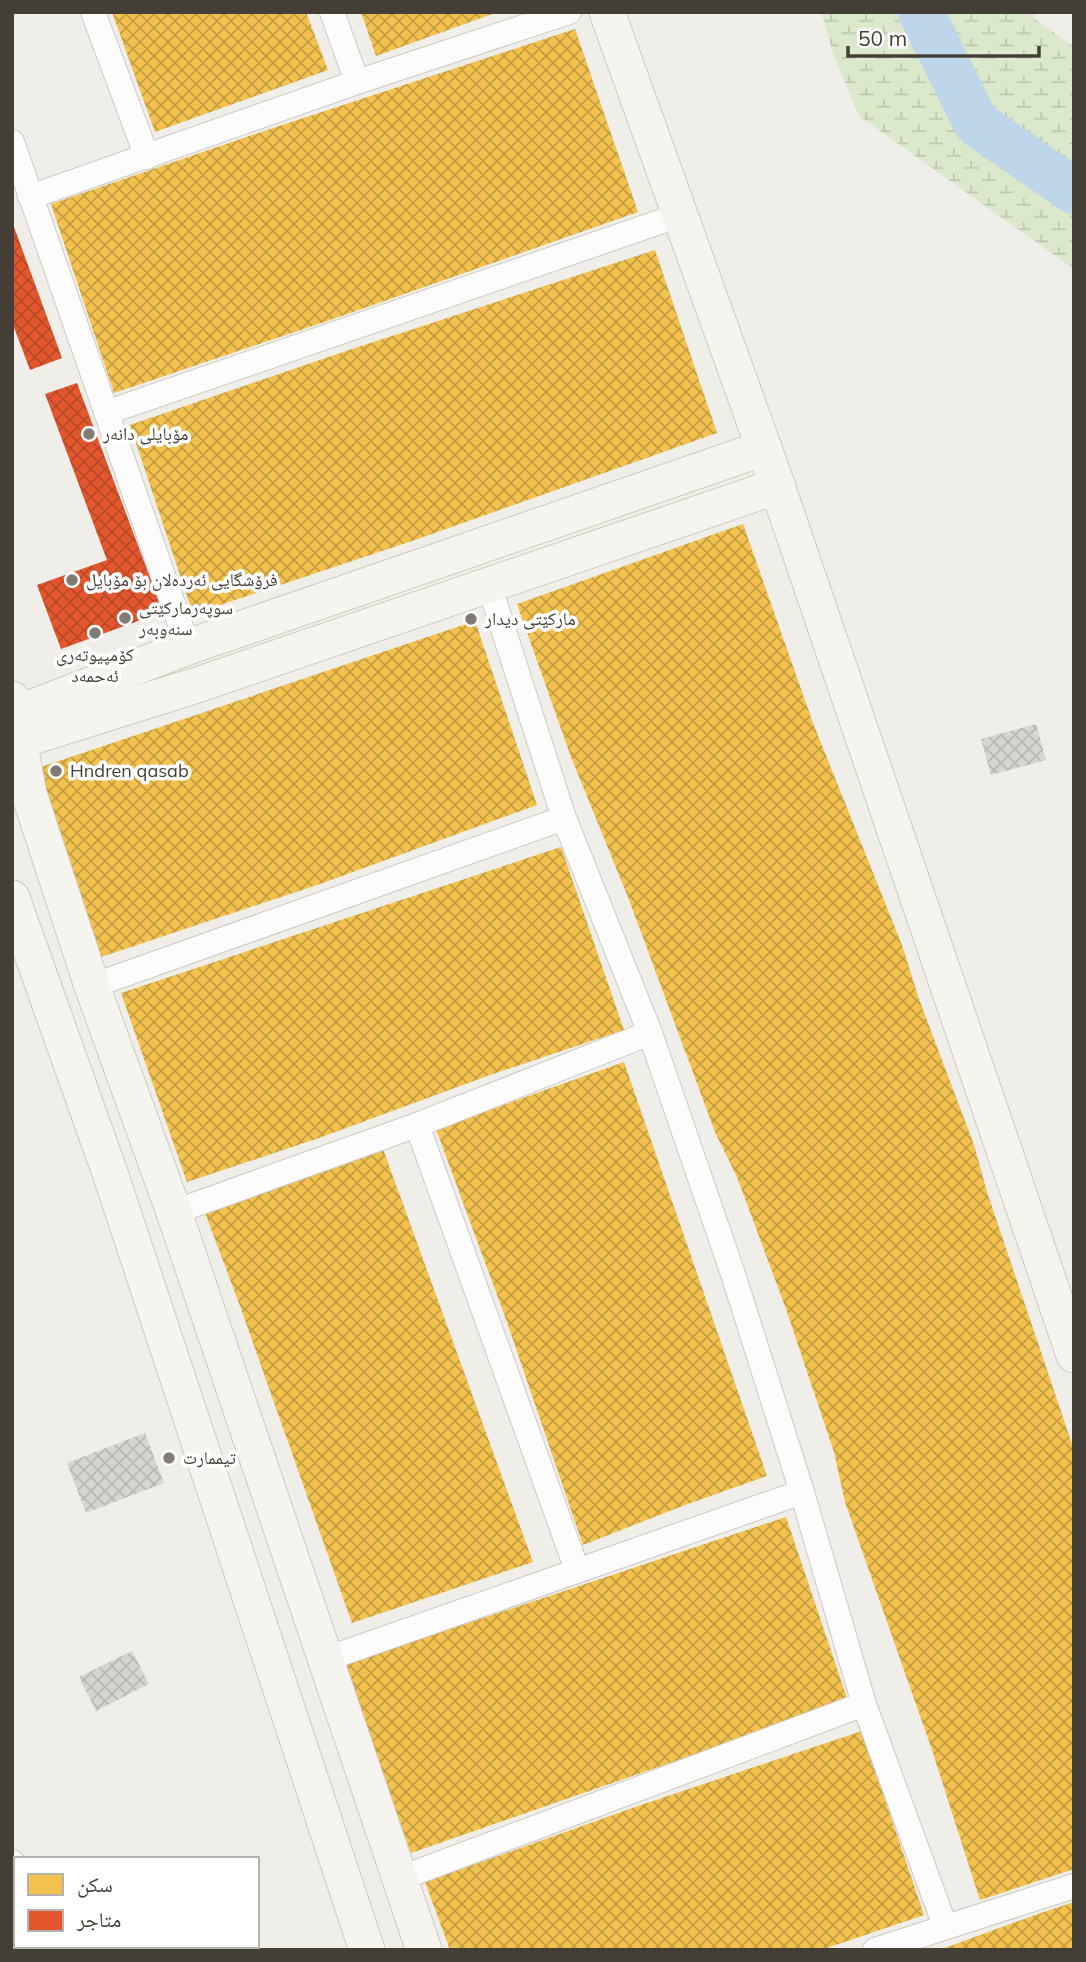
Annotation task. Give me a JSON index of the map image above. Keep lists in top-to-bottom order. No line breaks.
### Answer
{"places":["مۆبایلی دانەر","فرۆشگایی ئەردەلان بۆ مۆبایل","سوپەرمارکێتی سنەوبەر","مارکێتی دیدار","کۆمپیوتەری ئەحمەد","Hndren qasab","تیممارت"],"legend":["سكن","متاجر"],"scale_bar":"50 m"}
